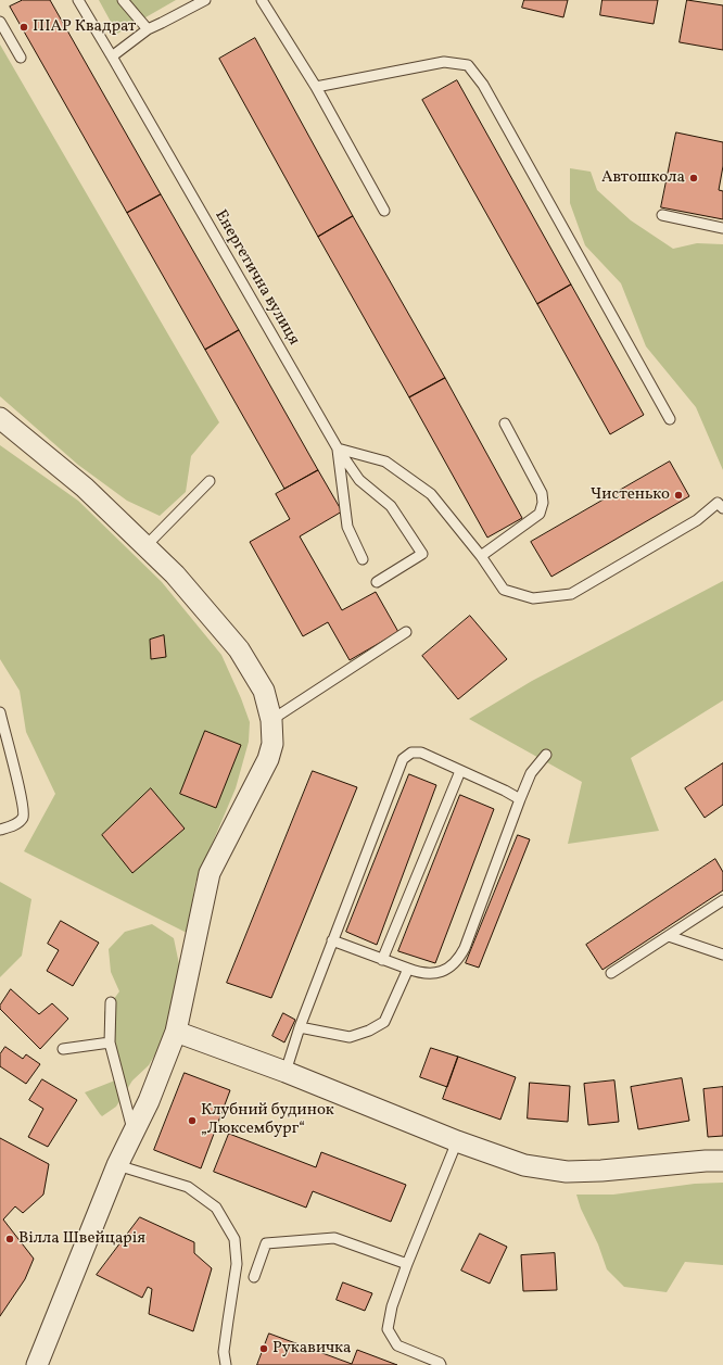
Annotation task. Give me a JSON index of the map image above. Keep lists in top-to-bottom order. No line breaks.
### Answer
{"streets":{"lane":["Енергетична вулиця"]},"places":["ПІАР Квадрат","Автошкола","Чистенько","Клубний будинок „Люксембург“","Вілла Швейцарія","Рукавичка"]}
